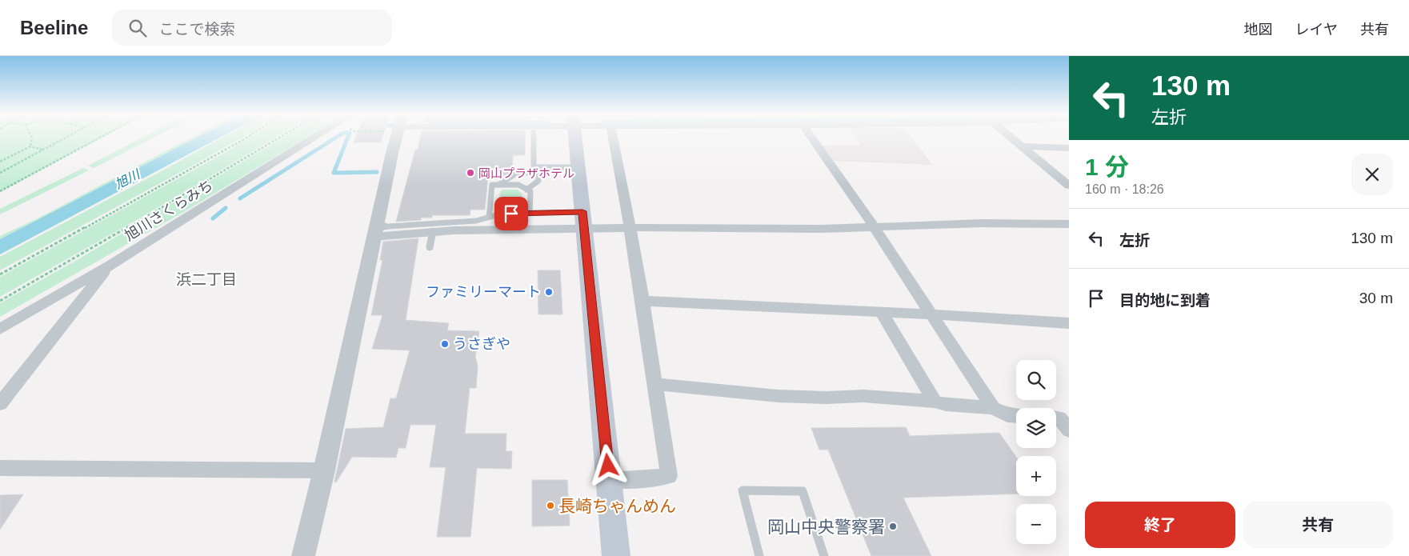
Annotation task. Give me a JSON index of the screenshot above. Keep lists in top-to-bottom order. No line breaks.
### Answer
{"streets":{"street":["旭川さくらみち"]},"districts":["浜二丁目"],"water":["旭川"],"places":["岡山プラザホテル","ファミリーマート","うさぎや","長崎ちゃんめん","岡山中央警察署"],"page":{"header":"Beeline","search":"ここで検索","nav":["地図","レイヤ","共有"],"turn":["130 m","左折"],"heading":["1 分","160 m · 18:26"],"list":[{"name":"左折","value":"130 m"},{"name":"目的地に到着","value":"30 m"}],"map_buttons":["+","−"],"buttons":["終了","共有"]}}
